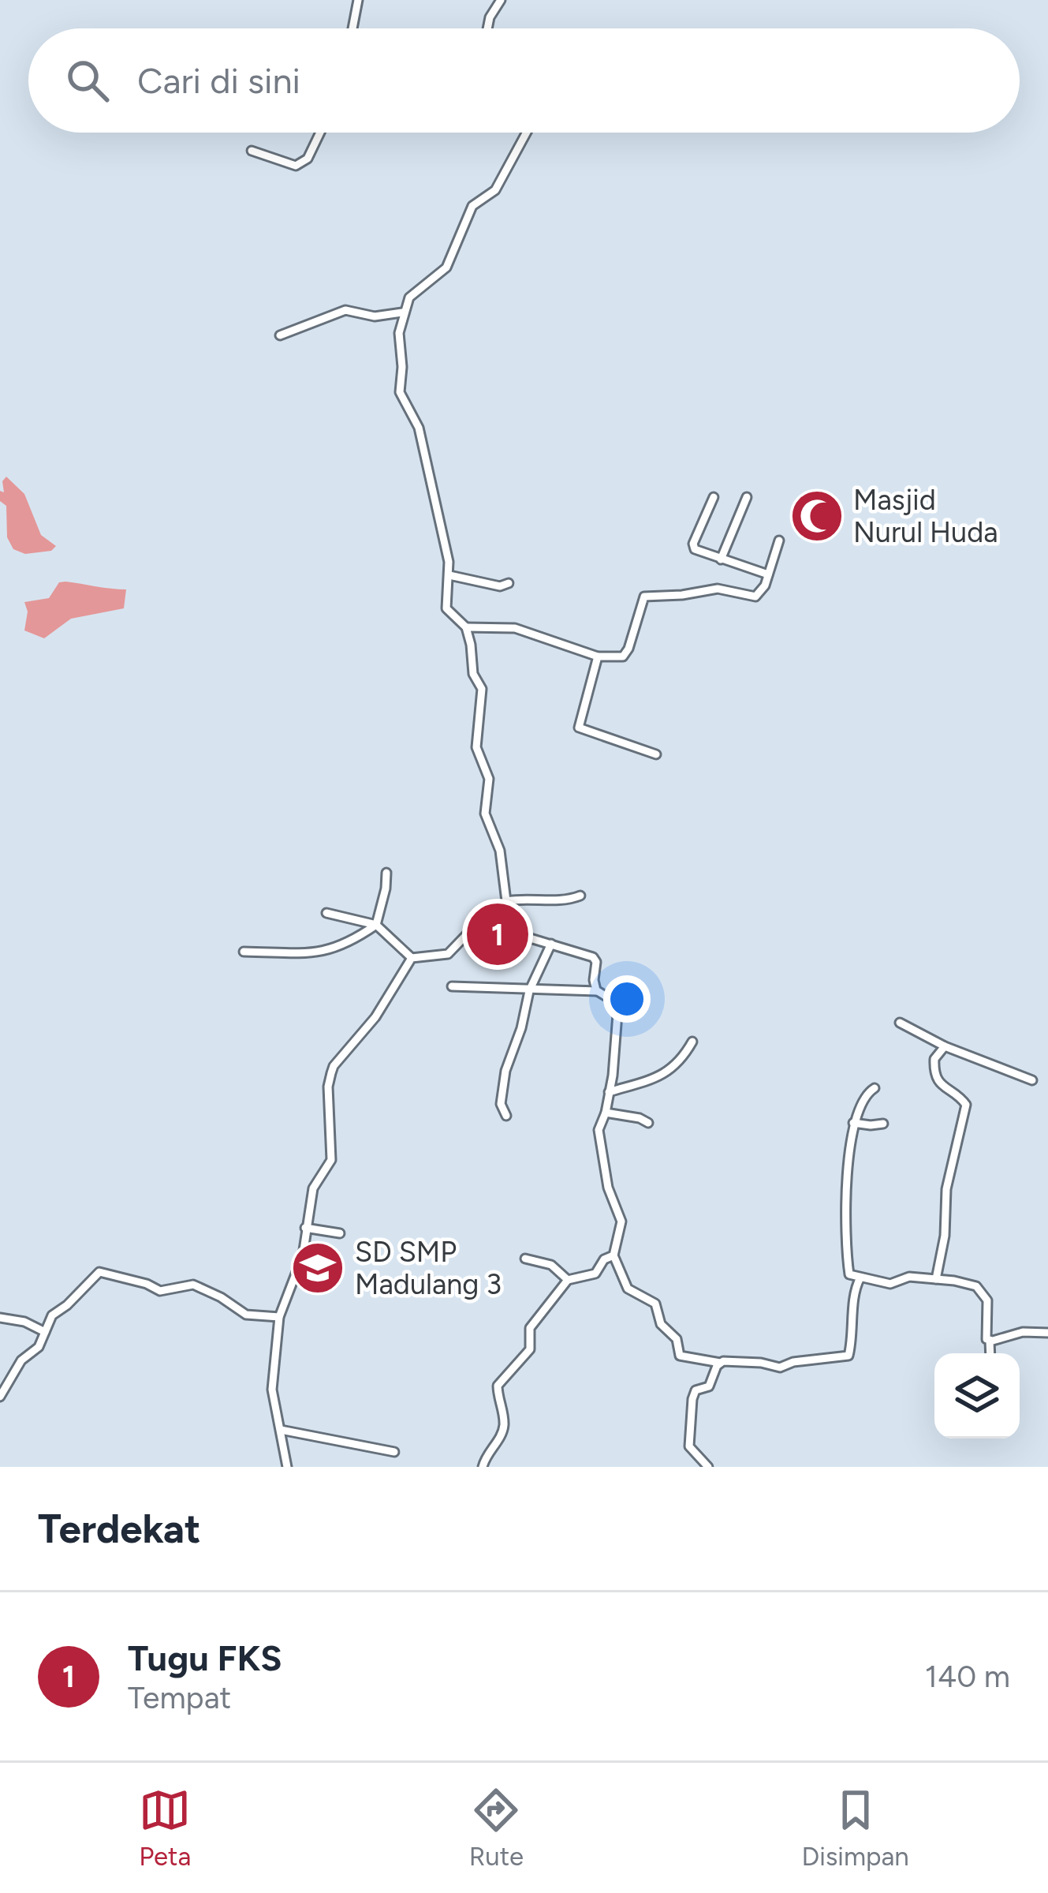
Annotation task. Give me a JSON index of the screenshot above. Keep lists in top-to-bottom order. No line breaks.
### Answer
{"places":{"mosque":["Masjid Nurul Huda"],"school or university":["SD SMP Madulang 3"]},"page":{"search":"Cari di sini","pins":"1","heading":"Terdekat","list":[{"mark":"1","name":"Tugu FKS","note":"Tempat","value":"140 m"}],"nav":["Peta","Rute","Disimpan"]}}
